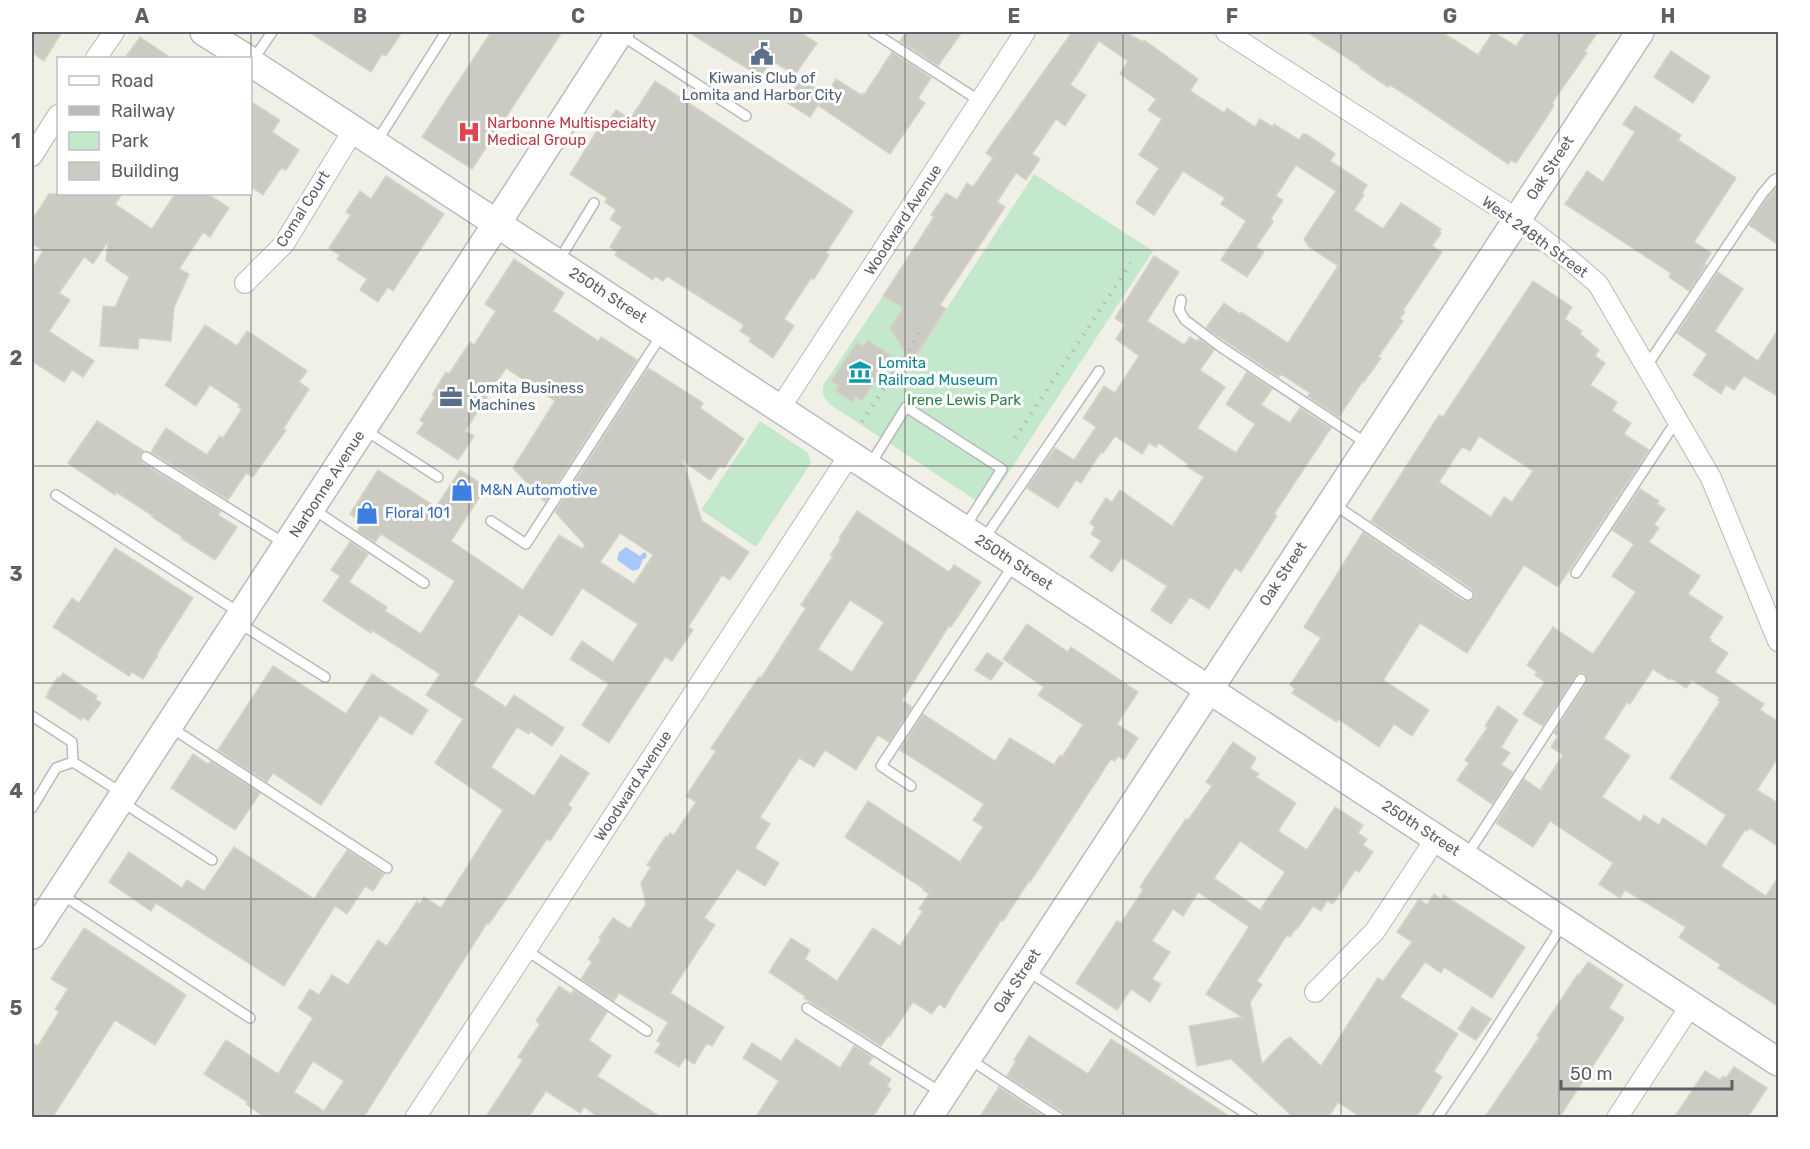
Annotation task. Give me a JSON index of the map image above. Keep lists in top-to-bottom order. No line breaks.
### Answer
{"streets":{"street":["Oak Street","Comal Court","Woodward Avenue","West 248th Street","250th Street","Narbonne Avenue"]},"crossings":[["Oak Street","West 248th Street"],["Oak Street","250th Street"],["Comal Court","250th Street"],["Woodward Avenue","250th Street"],["250th Street","Narbonne Avenue"]],"parks":["Irene Lewis Park"],"places":{"public building":["Kiwanis Club of Lomita and Harbor City"],"hospital":["Narbonne Multispecialty Medical Group"],"museum":["Lomita Railroad Museum"],"office":["Lomita Business Machines"],"shop":["M&N Automotive","Floral 101"]},"legend":["Road","Railway","Park","Building"],"scale_bar":"50 m","grid":{"columns":["A","B","C","D","E","F","G","H"],"rows":["1","2","3","4","5"]}}
